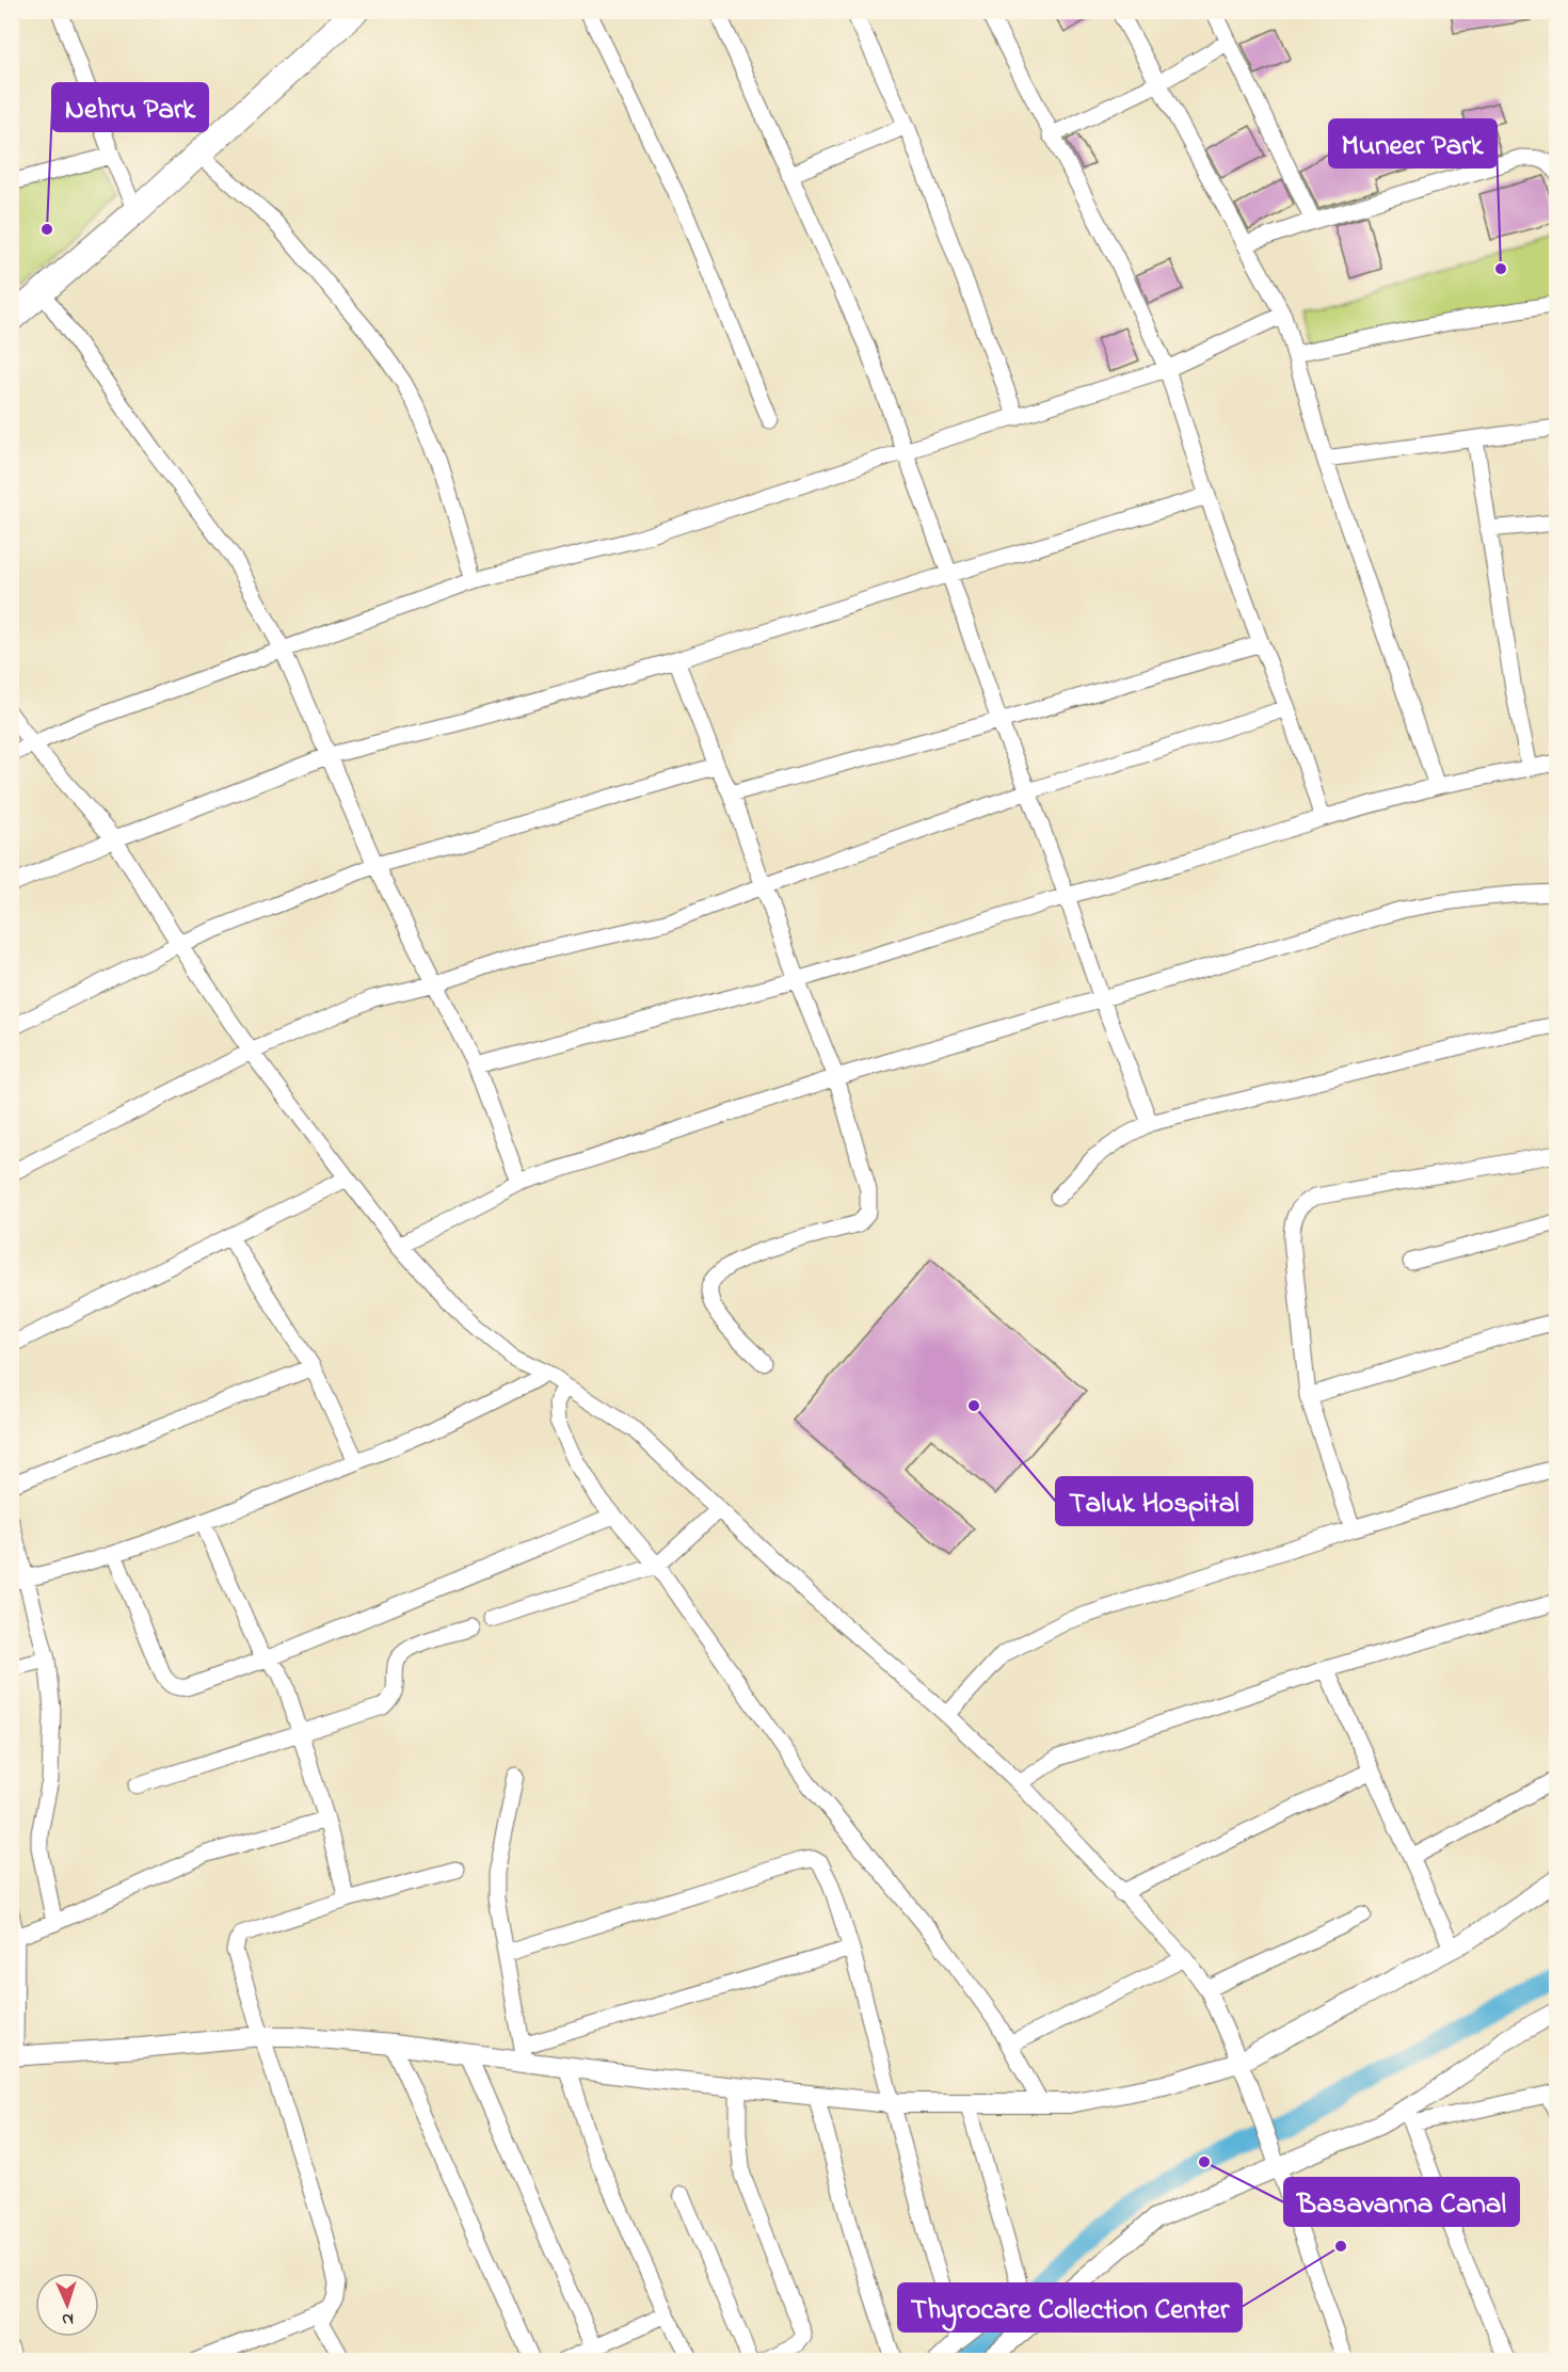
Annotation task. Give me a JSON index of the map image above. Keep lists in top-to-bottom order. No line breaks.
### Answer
{"places":["Nehru Park","Muneer Park","Taluk Hospital","Basavanna Canal","Thyrocare Collection Center"],"north":"bottom"}
